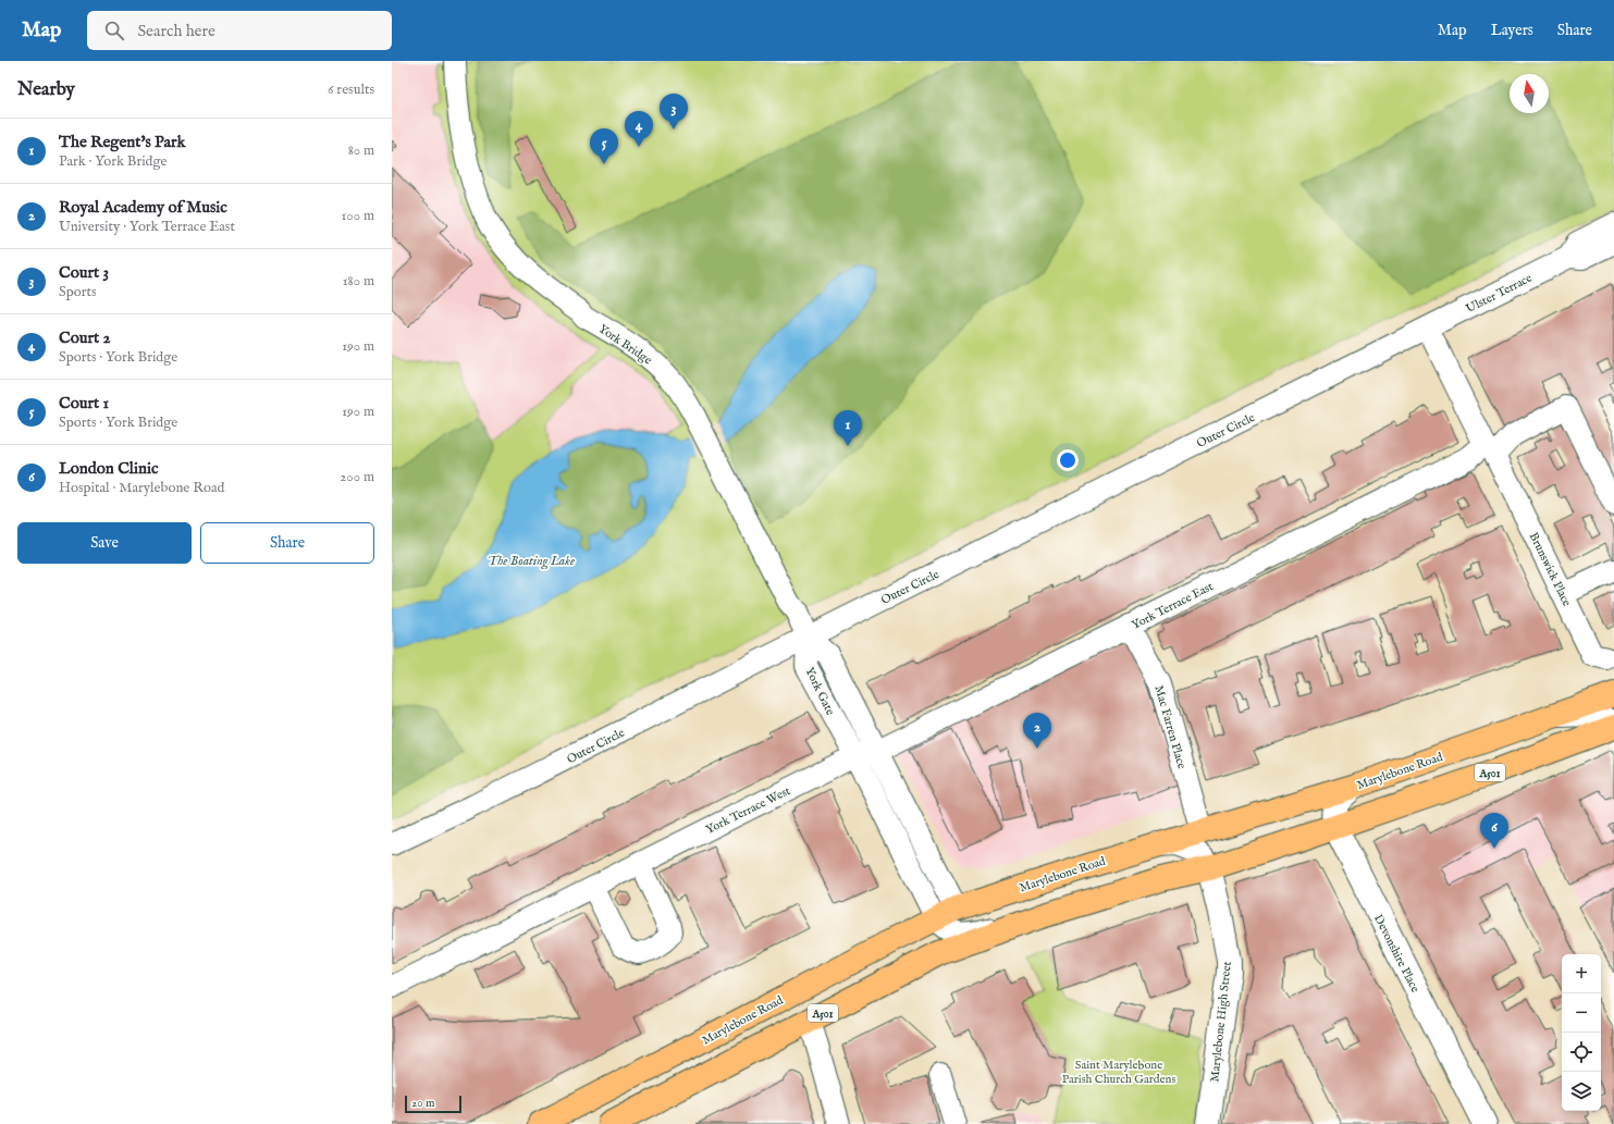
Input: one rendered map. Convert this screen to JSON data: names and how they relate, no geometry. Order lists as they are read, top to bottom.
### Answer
{
  "streets": {
    "highway": ["Marylebone Road", "A501"],
    "street": [
      "Ulster Terrace",
      "York Bridge",
      "Outer Circle",
      "Brunswick Place",
      "York Terrace East",
      "York Gate",
      "Mac Farren Place",
      "York Terrace West",
      "Devonshire Place",
      "Marylebone High Street"
    ]
  },
  "crossings": [
    ["Ulster Terrace", "Outer Circle"],
    ["Ulster Terrace", "Brunswick Place"],
    ["York Bridge", "Outer Circle"],
    ["York Bridge", "York Gate"],
    ["Outer Circle", "Brunswick Place"],
    ["Outer Circle", "York Gate"],
    ["Brunswick Place", "York Terrace East"],
    ["York Terrace East", "York Gate"],
    ["York Terrace East", "Mac Farren Place"],
    ["York Terrace East", "York Terrace West"],
    ["York Gate", "Marylebone Road"],
    ["York Gate", "A501"],
    ["York Gate", "York Terrace West"],
    ["Mac Farren Place", "Marylebone Road"],
    ["Marylebone Road", "Devonshire Place"],
    ["A501", "Devonshire Place"],
    ["A501", "Marylebone High Street"]
  ],
  "water": ["The Boating Lake"],
  "parks": ["Saint Marylebone Parish Church Gardens"],
  "scale_bar": "20 m",
  "north": "top",
  "page": {
    "header": "Map",
    "search": "Search here",
    "nav": ["Map", "Layers", "Share"],
    "heading": ["Nearby", "6 results"],
    "pins": [
      "3",
      "4",
      "5",
      "1",
      "2",
      "6"
    ],
    "list": [
      {
        "mark": "1",
        "name": "The Regent's Park",
        "note": "Park · York Bridge",
        "value": "80 m"
      },
      {
        "mark": "2",
        "name": "Royal Academy of Music",
        "note": "University · York Terrace East",
        "value": "100 m"
      },
      {
        "mark": "3",
        "name": "Court 3",
        "note": "Sports",
        "value": "180 m"
      },
      {
        "mark": "4",
        "name": "Court 2",
        "note": "Sports · York Bridge",
        "value": "190 m"
      },
      {
        "mark": "5",
        "name": "Court 1",
        "note": "Sports · York Bridge",
        "value": "190 m"
      },
      {
        "mark": "6",
        "name": "London Clinic",
        "note": "Hospital · Marylebone Road",
        "value": "200 m"
      }
    ],
    "buttons": ["Save", "Share"],
    "map_buttons": ["+", "−"],
    "scale": "20 m"
  }
}
